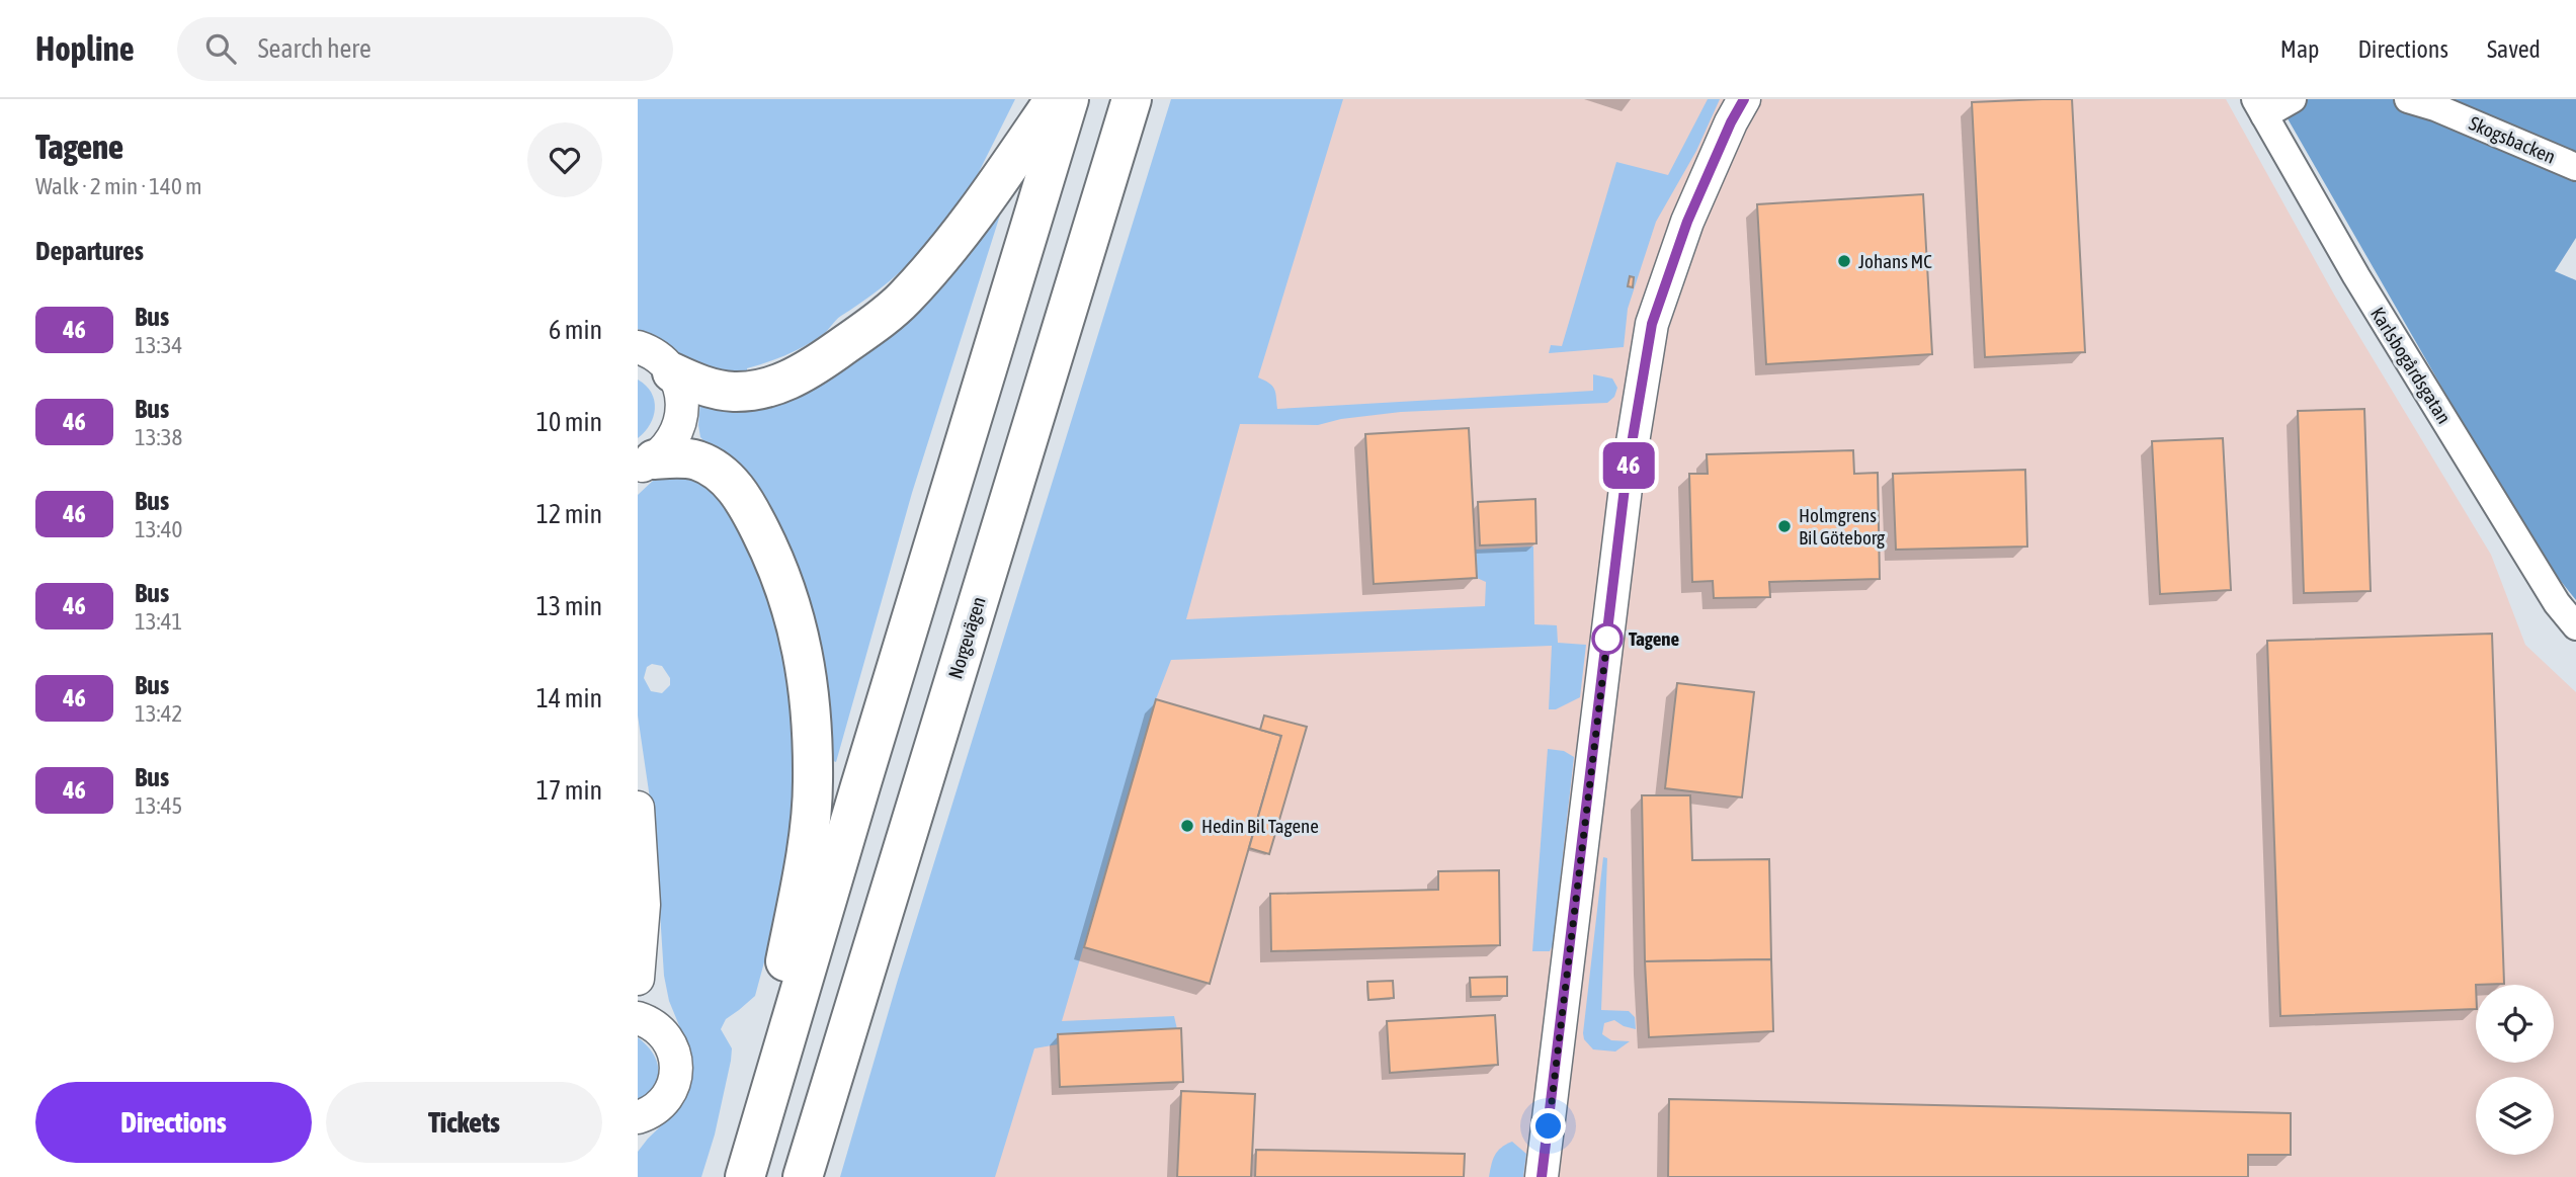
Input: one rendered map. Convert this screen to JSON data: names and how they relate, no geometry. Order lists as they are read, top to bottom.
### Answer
{
  "streets": {
    "highway": ["Norgevägen"],
    "street": ["Skogsbacken", "Karlsbogårdsgatan"]
  },
  "places": [
    "Johans MC",
    "Holmgrens Bil Göteborg",
    "Tagene",
    "Hedin Bil Tagene"
  ],
  "lines": ["bus line 46"],
  "page": {
    "header": "Hopline",
    "search": "Search here",
    "nav": ["Map", "Directions", "Saved"],
    "heading": [
      ["Tagene", "Walk · 2 min · 140 m"],
      "Departures"
    ],
    "on_map": "46",
    "list": [
      {
        "mark": "46",
        "name": "Bus",
        "note": "13:34",
        "value": "6 min"
      },
      {
        "mark": "46",
        "name": "Bus",
        "note": "13:38",
        "value": "10 min"
      },
      {
        "mark": "46",
        "name": "Bus",
        "note": "13:40",
        "value": "12 min"
      },
      {
        "mark": "46",
        "name": "Bus",
        "note": "13:41",
        "value": "13 min"
      },
      {
        "mark": "46",
        "name": "Bus",
        "note": "13:42",
        "value": "14 min"
      },
      {
        "mark": "46",
        "name": "Bus",
        "note": "13:45",
        "value": "17 min"
      }
    ],
    "buttons": ["Directions", "Tickets"]
  }
}
